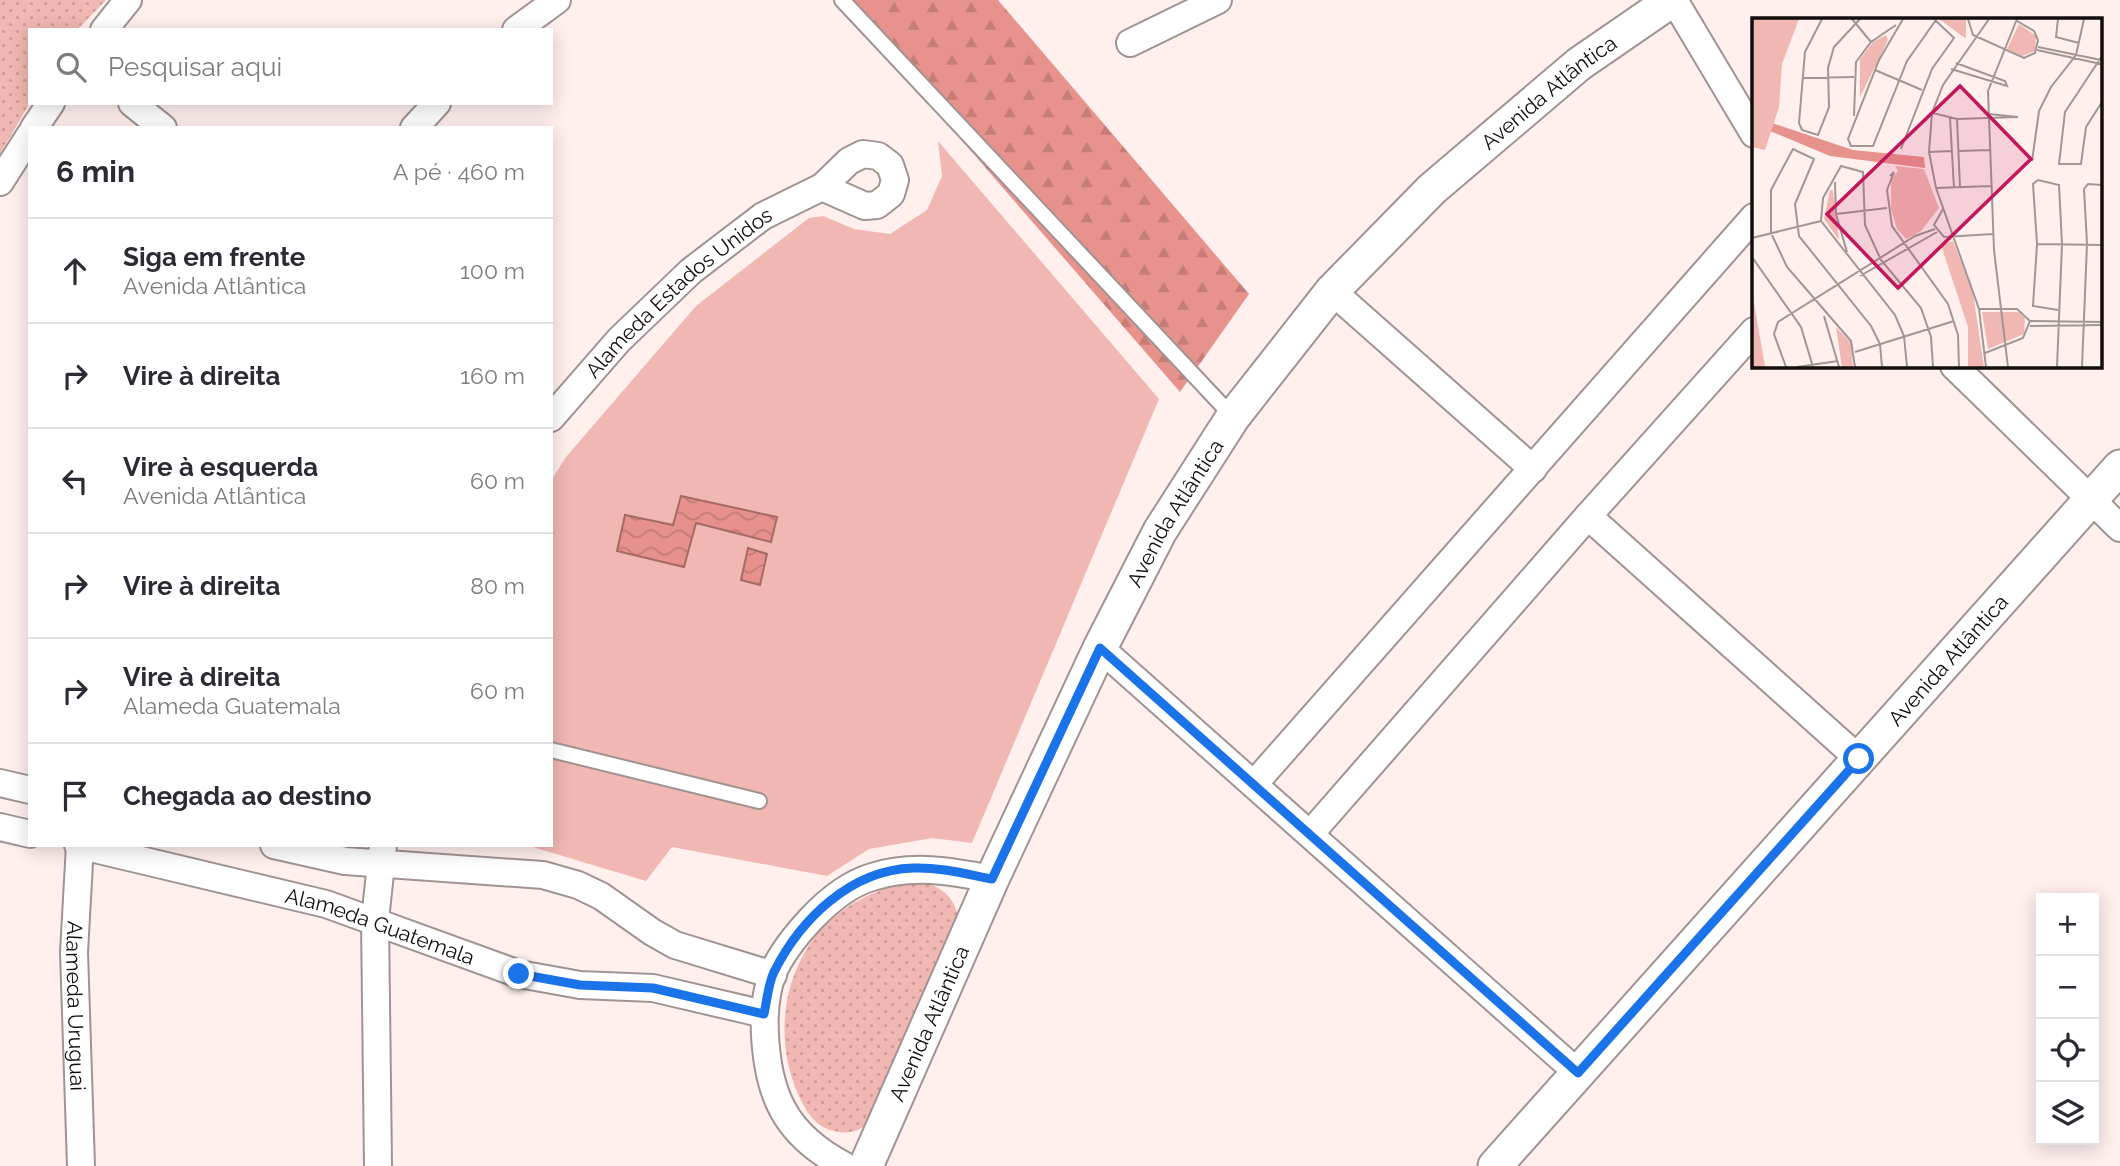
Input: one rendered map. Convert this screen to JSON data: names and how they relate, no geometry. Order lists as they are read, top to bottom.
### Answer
{
  "streets": {
    "street": [
      "Avenida Atlântica",
      "Alameda Estados Unidos",
      "Alameda Guatemala",
      "Alameda Uruguai"
    ]
  },
  "page": {
    "search": "Pesquisar aqui",
    "heading": ["6 min", "A pé · 460 m"],
    "list": [
      ["Siga em frente", "Avenida Atlântica", "100 m"],
      ["Vire à direita", "160 m"],
      ["Vire à esquerda", "Avenida Atlântica", "60 m"],
      ["Vire à direita", "80 m"],
      ["Vire à direita", "Alameda Guatemala", "60 m"],
      "Chegada ao destino"
    ],
    "map_buttons": ["+", "−"]
  }
}
